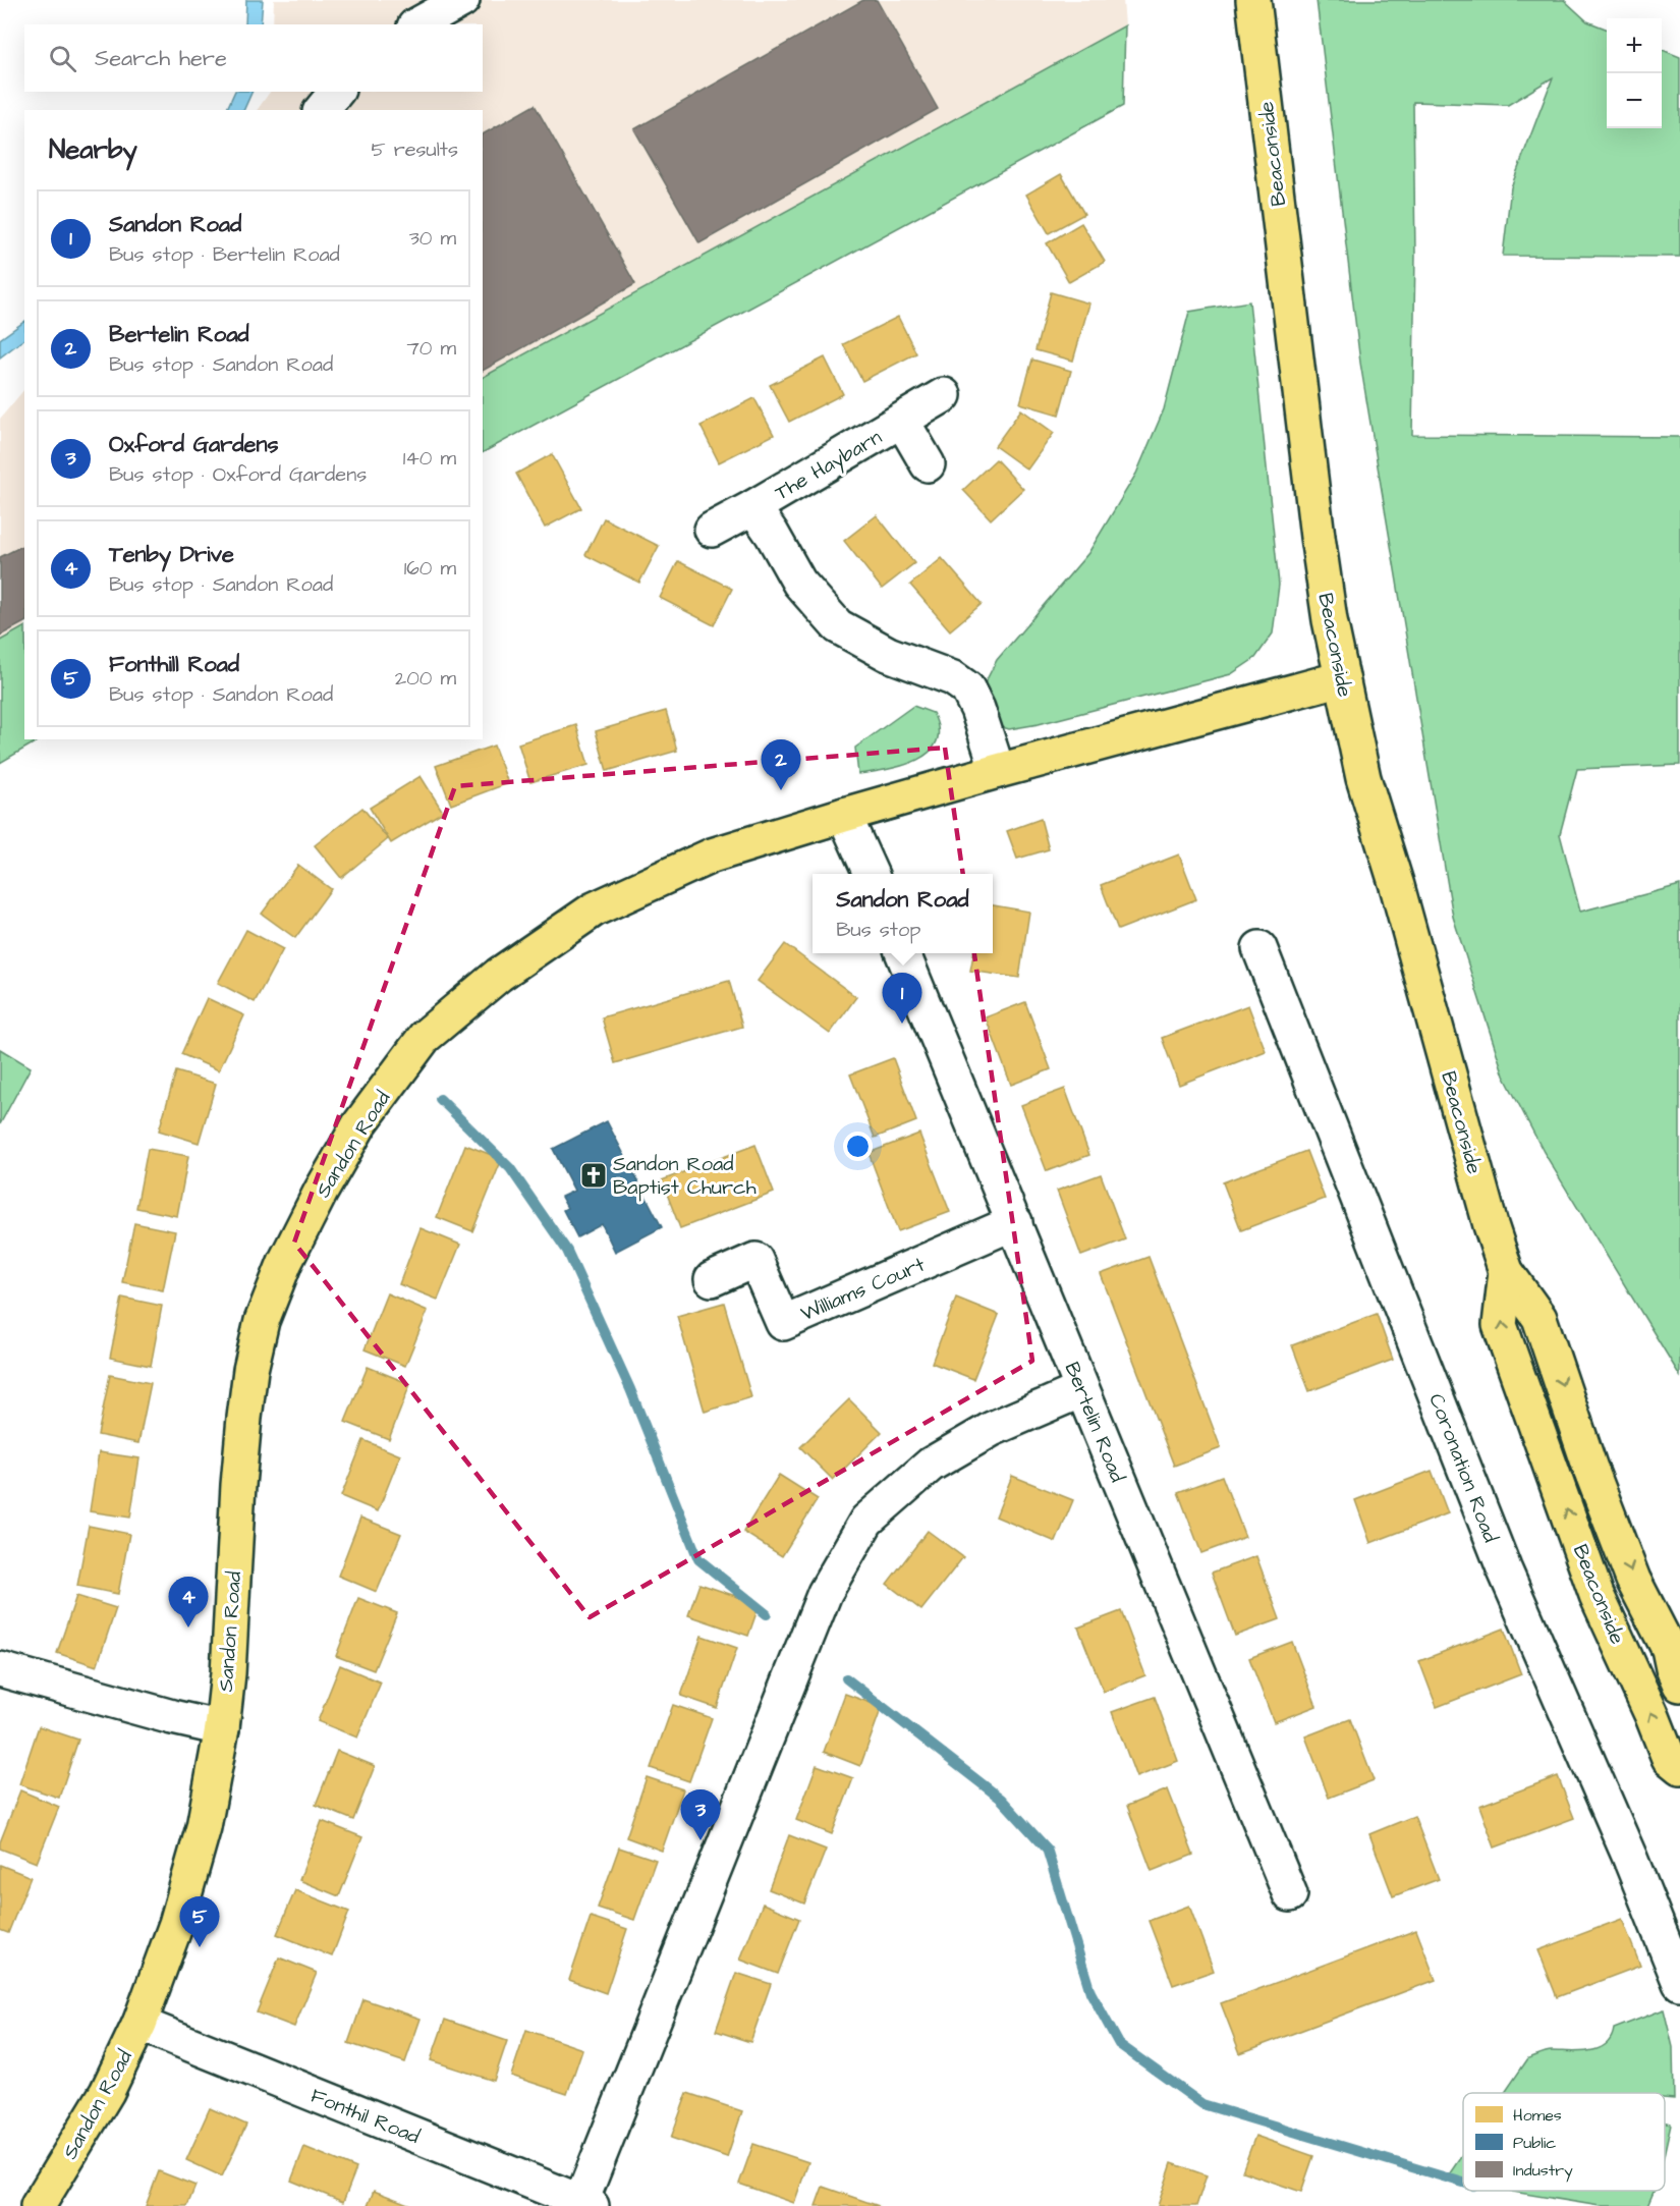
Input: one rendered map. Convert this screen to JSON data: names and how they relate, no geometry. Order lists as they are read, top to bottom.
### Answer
{
  "streets": {
    "main road": ["Beaconside", "Sandon Road"],
    "street": [
      "The Haybarn",
      "Williams Court",
      "Bertelin Road",
      "Coronation Road",
      "Fonthil Road"
    ]
  },
  "crossings": [
    ["Beaconside", "Sandon Road"],
    ["The Haybarn", "Sandon Road"],
    ["Sandon Road", "Fonthil Road"],
    ["Williams Court", "Bertelin Road"]
  ],
  "places": {
    "church": ["Sandon Road Baptist Church"]
  },
  "legend": ["Homes", "Public", "Industry"],
  "page": {
    "map_buttons": ["+", "−"],
    "search": "Search here",
    "heading": ["Nearby", "5 results"],
    "list": [
      {
        "mark": "1",
        "name": "Sandon Road",
        "note": "Bus stop · Bertelin Road",
        "value": "30 m"
      },
      {
        "mark": "2",
        "name": "Bertelin Road",
        "note": "Bus stop · Sandon Road",
        "value": "70 m"
      },
      {
        "mark": "3",
        "name": "Oxford Gardens",
        "note": "Bus stop · Oxford Gardens",
        "value": "140 m"
      },
      {
        "mark": "4",
        "name": "Tenby Drive",
        "note": "Bus stop · Sandon Road",
        "value": "160 m"
      },
      {
        "mark": "5",
        "name": "Fonthill Road",
        "note": "Bus stop · Sandon Road",
        "value": "200 m"
      }
    ],
    "pins": [
      "2",
      "1",
      "4",
      "3",
      "5"
    ],
    "popup": ["Sandon Road", "Bus stop"]
  }
}
